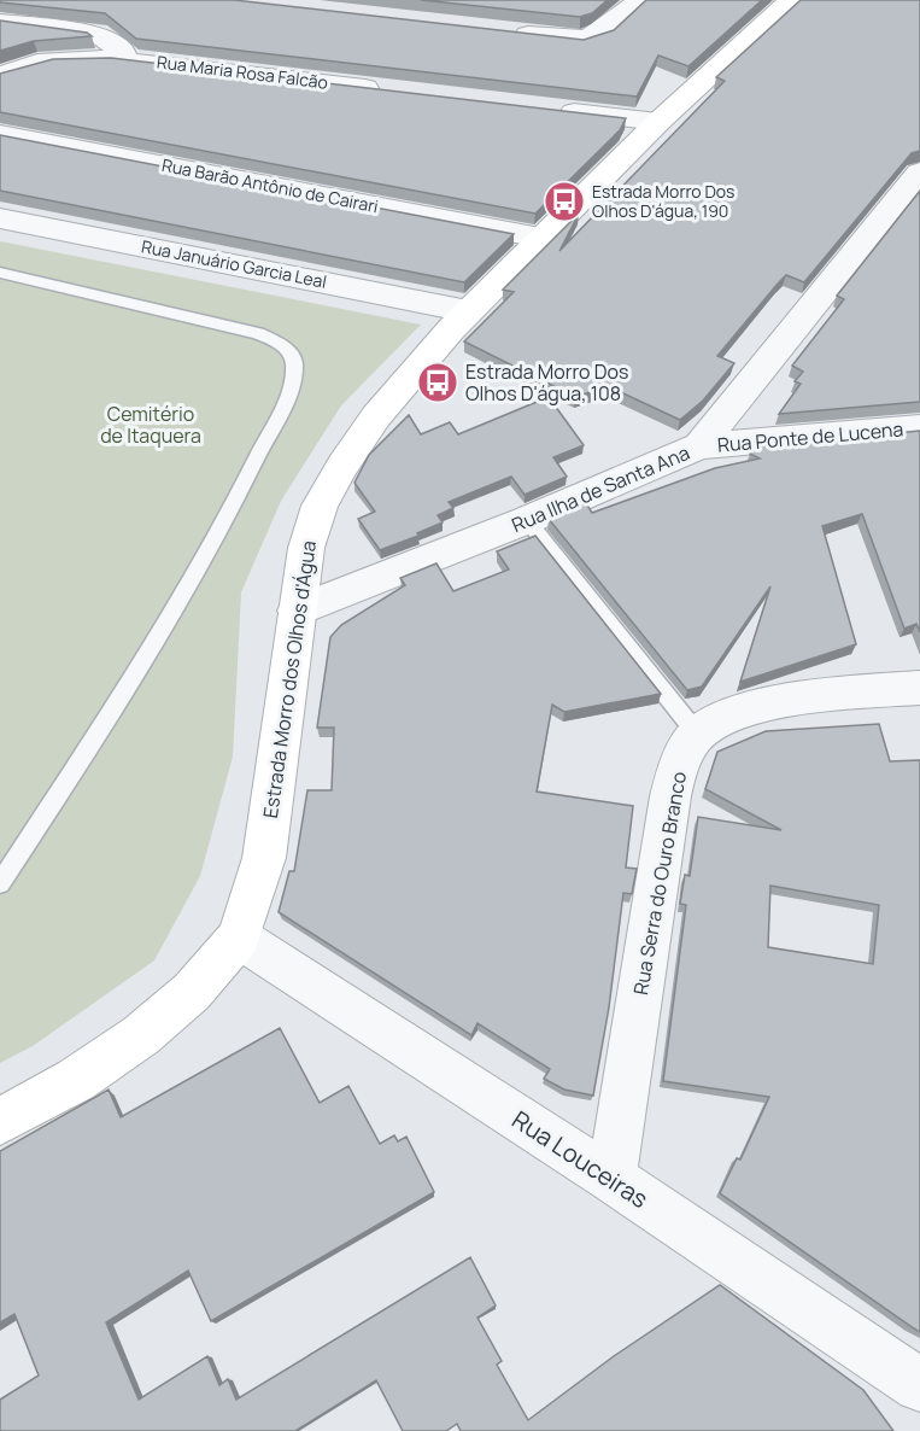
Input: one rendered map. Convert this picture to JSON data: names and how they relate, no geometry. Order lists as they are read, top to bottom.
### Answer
{
  "streets": {
    "main road": ["Estrada Morro dos Olhos d'Água"],
    "street": [
      "Rua Maria Rosa Falcão",
      "Rua Barão Antônio de Cairari",
      "Rua Januário Garcia Leal",
      "Rua Ponte de Lucena",
      "Rua Ilha de Santa Ana",
      "Rua Serra do Ouro Branco",
      "Rua Louceiras"
    ]
  },
  "crossings": [
    ["Rua Barão Antônio de Cairari", "Estrada Morro dos Olhos d'Água"],
    ["Rua Januário Garcia Leal", "Estrada Morro dos Olhos d'Água"],
    ["Rua Ponte de Lucena", "Rua Ilha de Santa Ana"],
    ["Rua Ilha de Santa Ana", "Estrada Morro dos Olhos d'Água"],
    ["Estrada Morro dos Olhos d'Água", "Rua Louceiras"],
    ["Rua Serra do Ouro Branco", "Rua Louceiras"]
  ],
  "parks": ["Cemitério de Itaquera"],
  "places": {
    "bus stop": ["Estrada Morro Dos Olhos D'água, 190", "Estrada Morro Dos Olhos D'água, 108"]
  }
}
